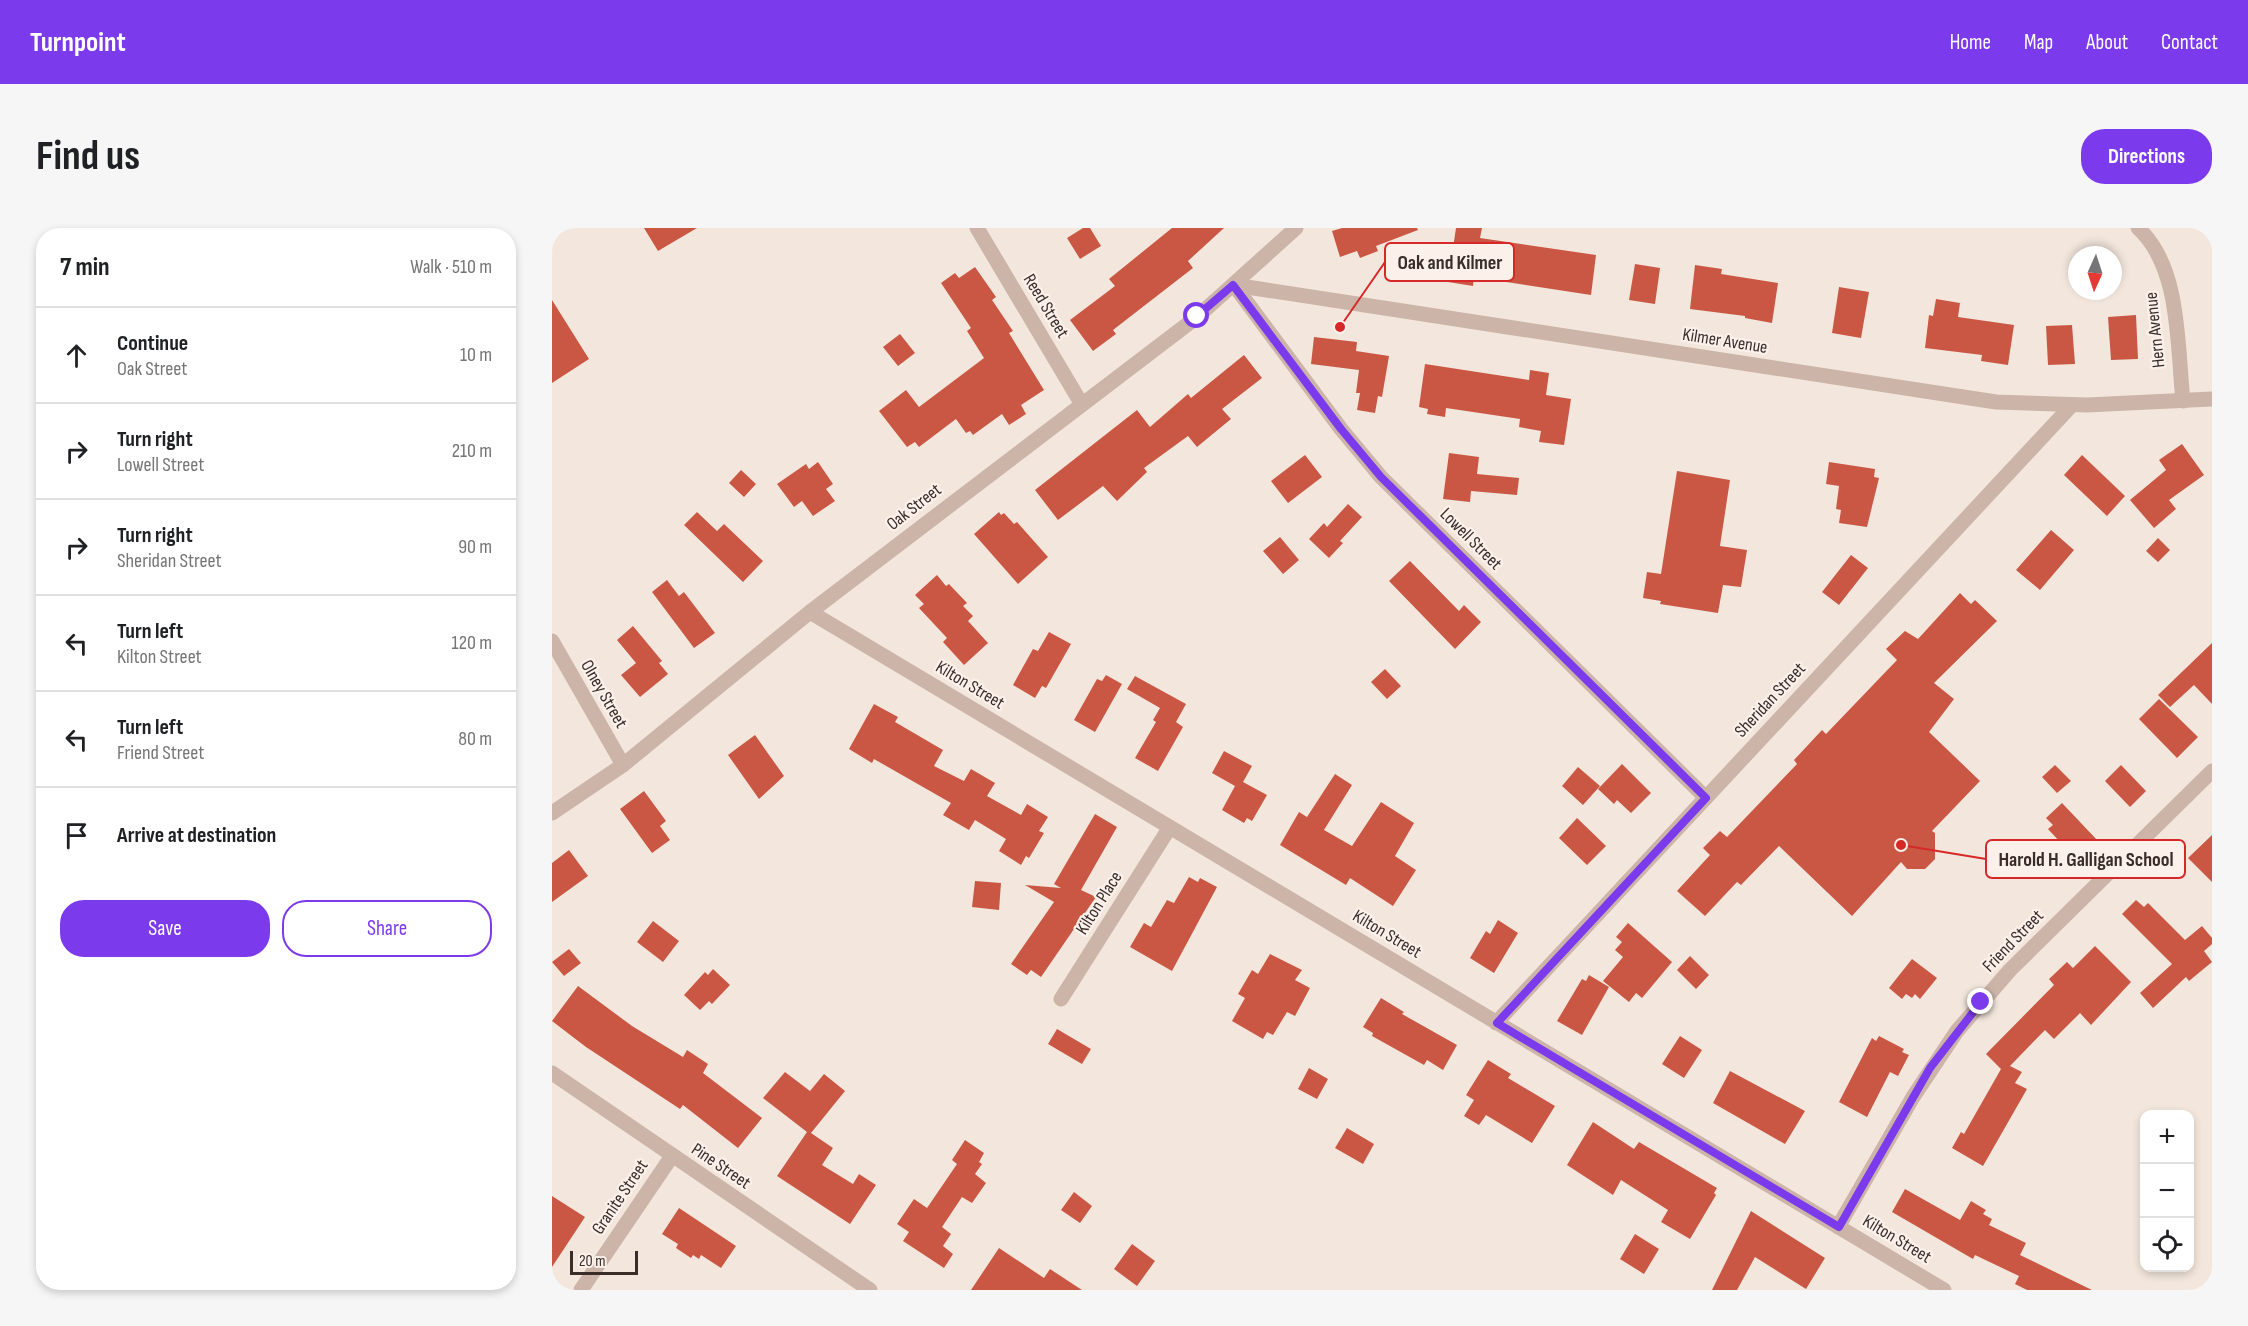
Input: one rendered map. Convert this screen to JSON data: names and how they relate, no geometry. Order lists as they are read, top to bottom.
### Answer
{
  "streets": {
    "street": [
      "Reed Street",
      "Hern Avenue",
      "Kilmer Avenue",
      "Oak Street",
      "Lowell Street",
      "Kilton Street",
      "Olney Street",
      "Sheridan Street",
      "Kilton Place",
      "Friend Street",
      "Pine Street",
      "Granite Street"
    ]
  },
  "crossings": [
    ["Reed Street", "Oak Street"],
    ["Hern Avenue", "Kilmer Avenue"],
    ["Kilmer Avenue", "Oak Street"],
    ["Kilmer Avenue", "Lowell Street"],
    ["Kilmer Avenue", "Sheridan Street"],
    ["Oak Street", "Lowell Street"],
    ["Oak Street", "Kilton Street"],
    ["Oak Street", "Olney Street"],
    ["Lowell Street", "Sheridan Street"],
    ["Kilton Street", "Sheridan Street"],
    ["Kilton Street", "Kilton Place"],
    ["Kilton Street", "Friend Street"],
    ["Pine Street", "Granite Street"]
  ],
  "places": ["Oak and Kilmer", "Harold H. Galligan School"],
  "scale_bar": "20 m",
  "north": "bottom",
  "page": {
    "header": "Turnpoint",
    "nav": [
      "Home",
      "Map",
      "About",
      "Contact"
    ],
    "buttons": [
      "Directions",
      ["Save", "Share"]
    ],
    "title": "Find us",
    "heading": ["7 min", "Walk · 510 m"],
    "list": [
      ["Continue", "Oak Street", "10 m"],
      ["Turn right", "Lowell Street", "210 m"],
      ["Turn right", "Sheridan Street", "90 m"],
      ["Turn left", "Kilton Street", "120 m"],
      ["Turn left", "Friend Street", "80 m"],
      "Arrive at destination"
    ],
    "map_buttons": ["+", "−"],
    "scale": "20 m"
  }
}
